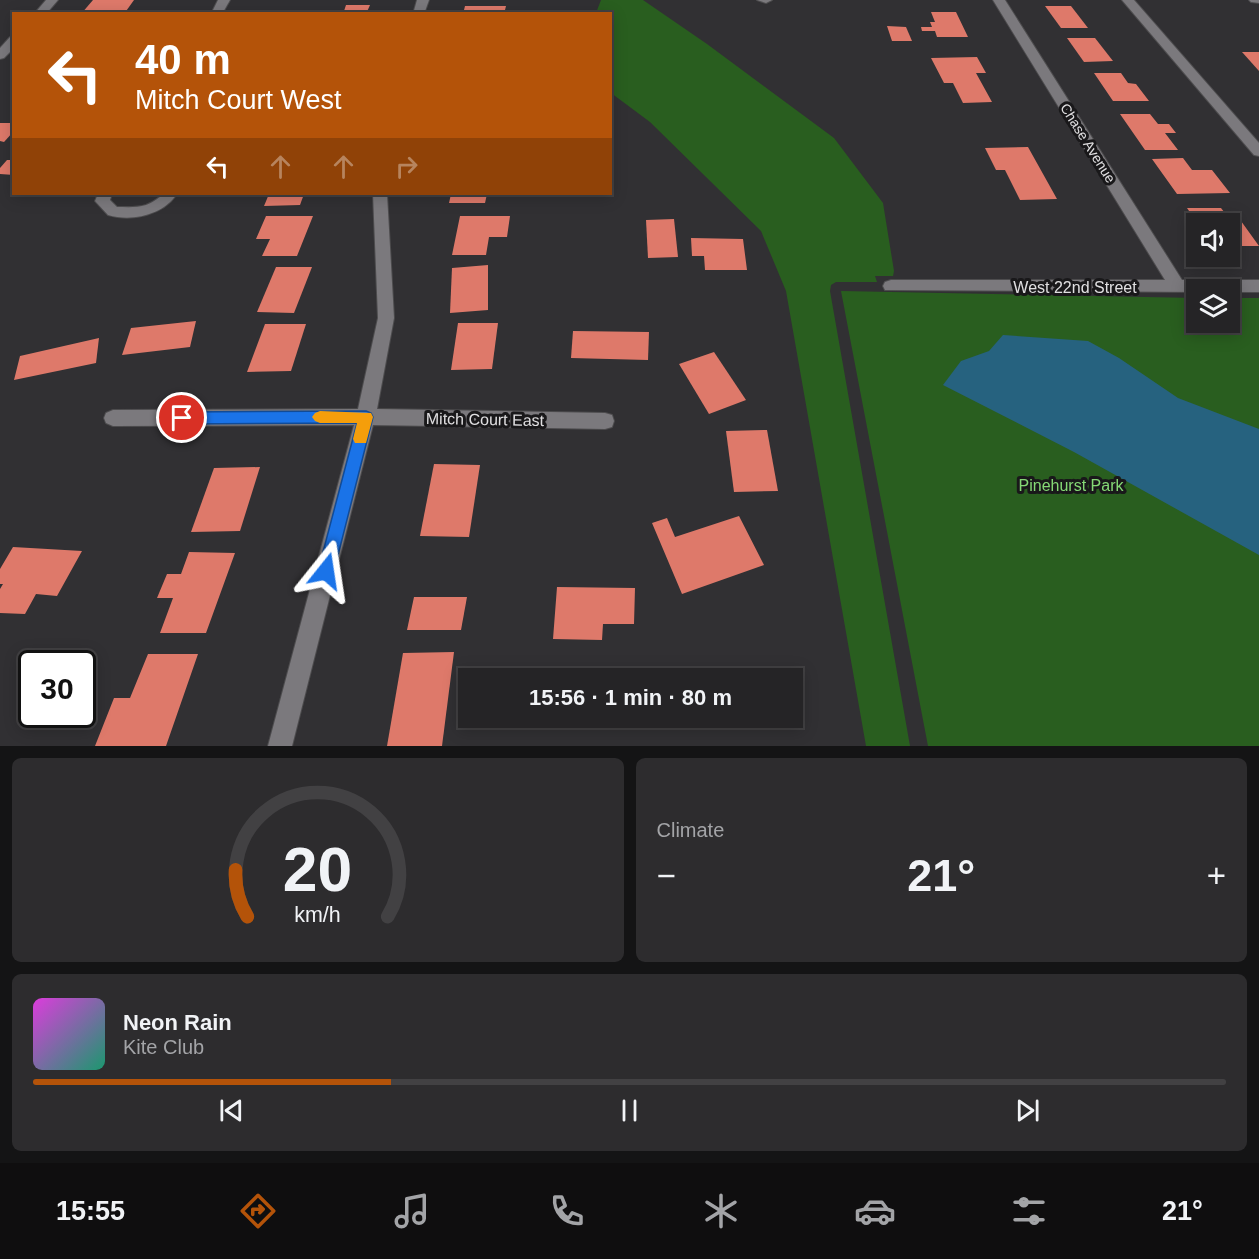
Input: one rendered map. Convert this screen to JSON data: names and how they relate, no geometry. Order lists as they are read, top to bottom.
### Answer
{
  "streets": {
    "street": ["Chase Avenue", "West 22nd Street", "Mitch Court East"]
  },
  "crossings": [
    ["Chase Avenue", "West 22nd Street"]
  ],
  "parks": ["Pinehurst Park"],
  "page": {
    "turn": ["40 m", "Mitch Court West"],
    "limit": "30",
    "trip": "15:56 · 1 min · 80 m",
    "tile": "Climate",
    "heat": ["−", "21°", "+"],
    "song": ["Neon Rain", "Kite Club"],
    "tabs": ["15:55", "21°"],
    "gauge": ["20", "km/h"]
  }
}
